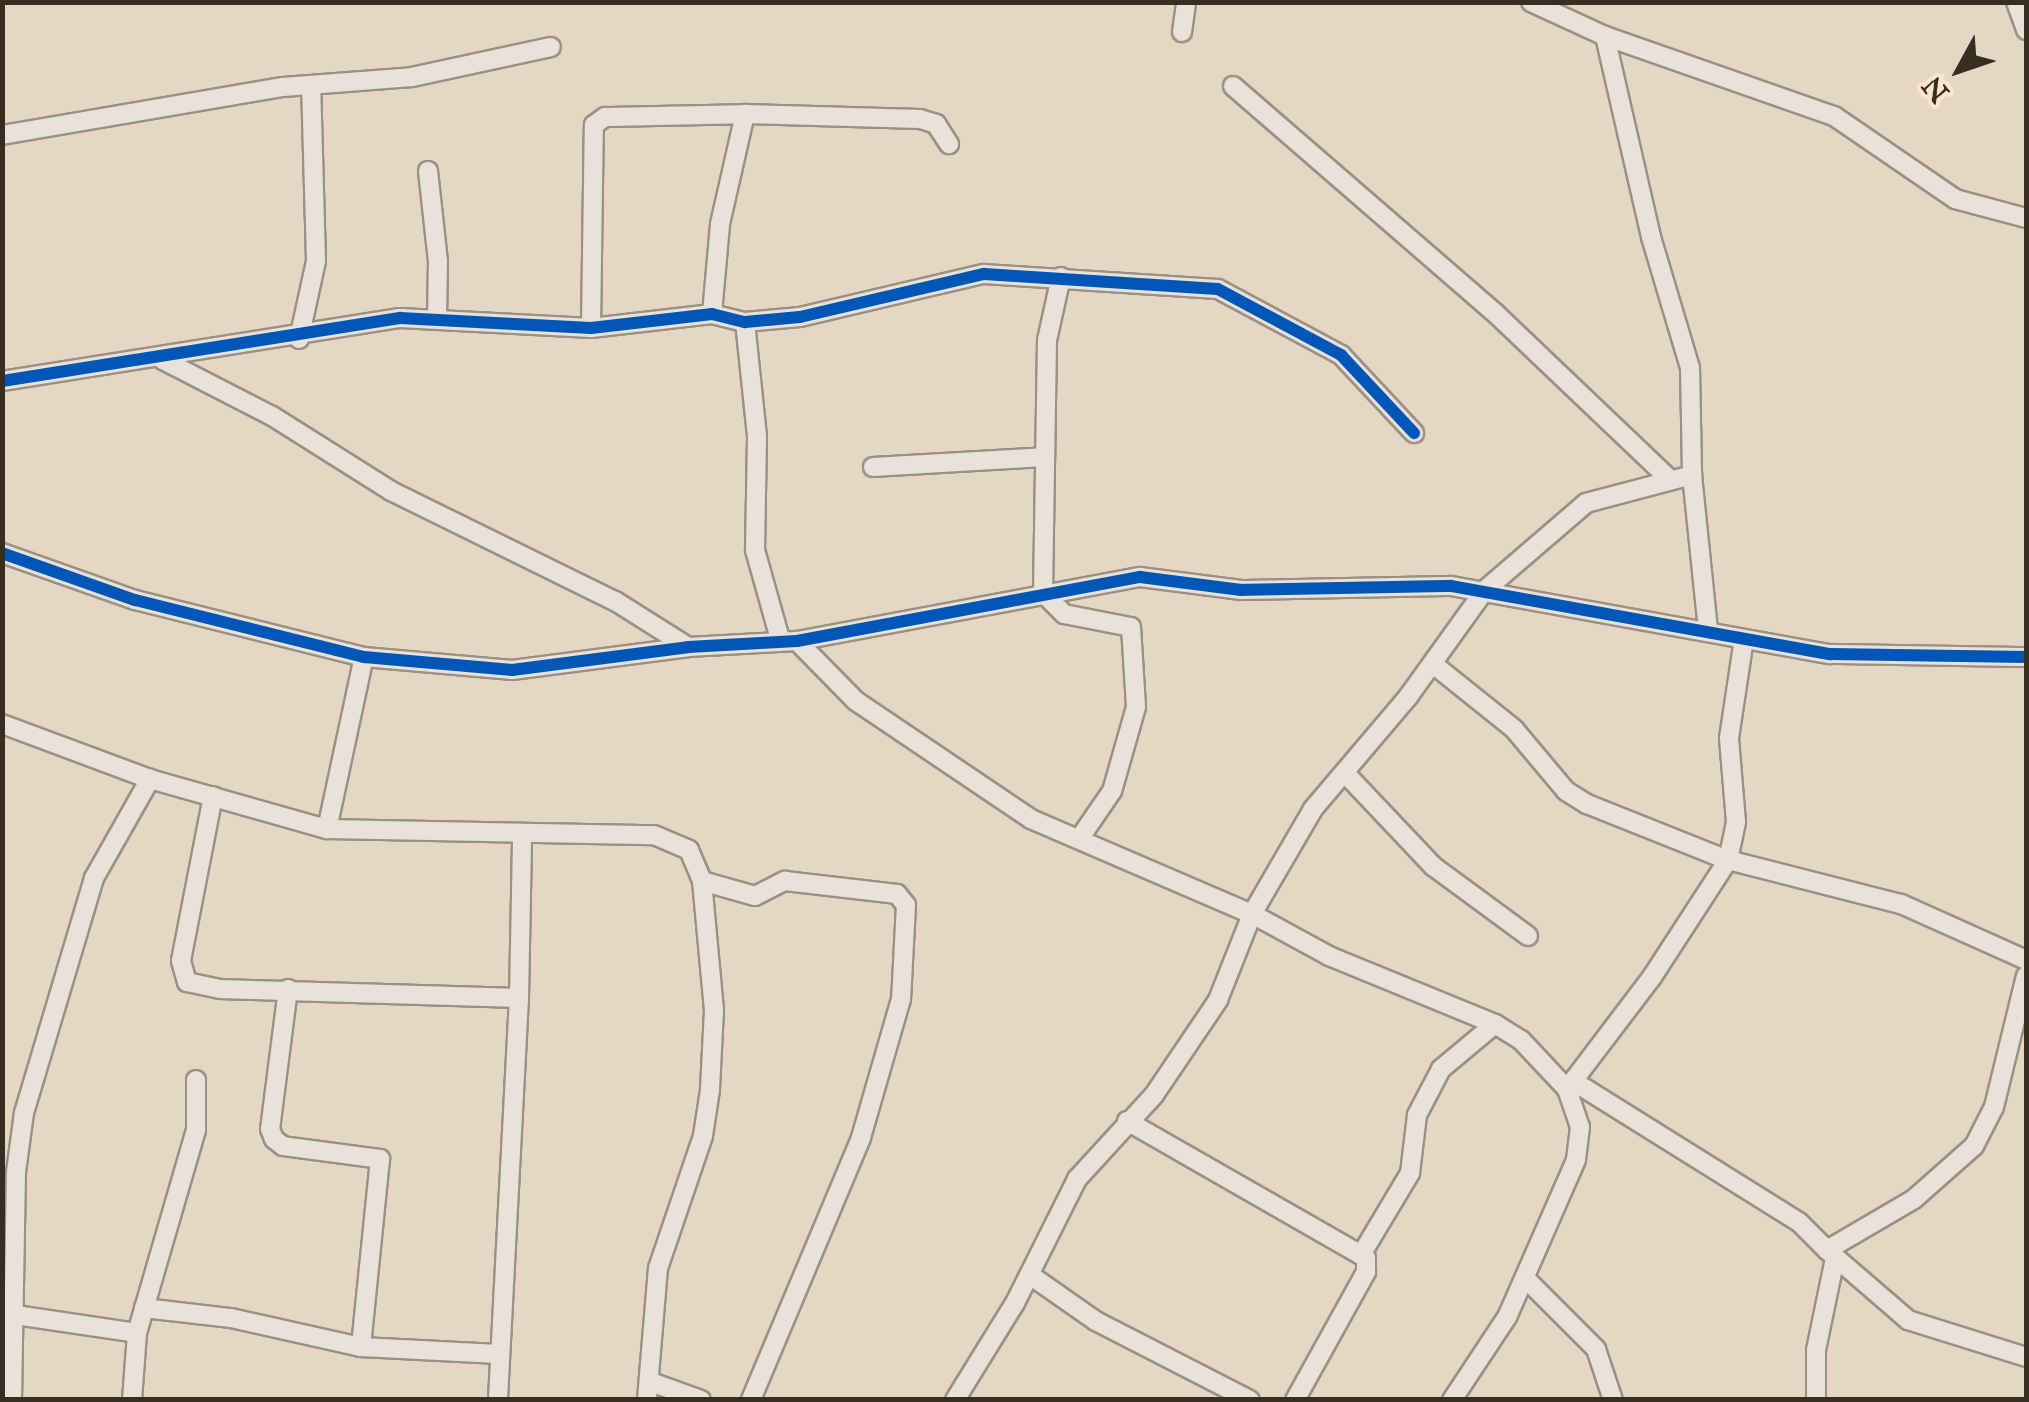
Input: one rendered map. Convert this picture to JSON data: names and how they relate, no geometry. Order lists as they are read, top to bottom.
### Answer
{
  "north": "bottom left"
}
